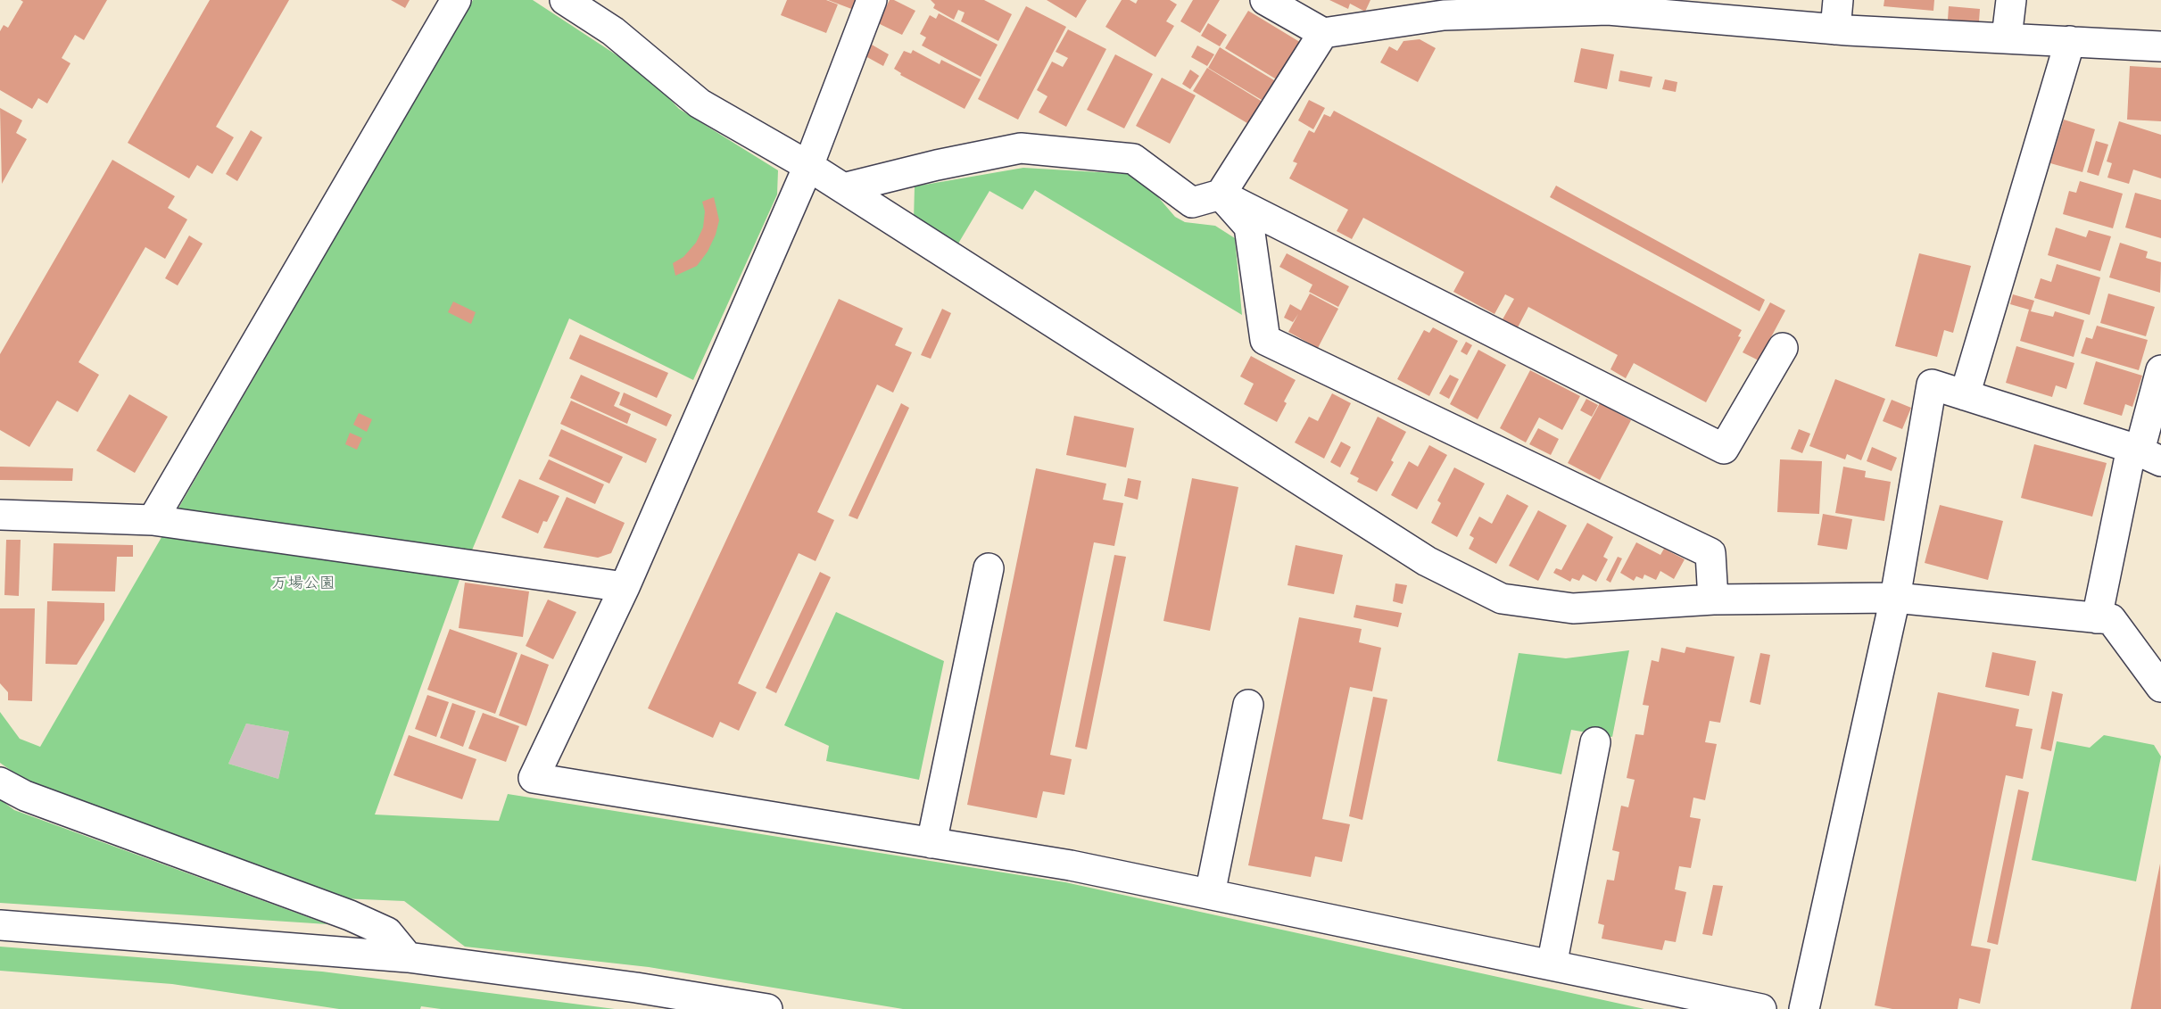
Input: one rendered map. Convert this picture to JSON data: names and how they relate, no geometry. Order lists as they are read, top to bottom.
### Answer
{
  "parks": ["万場公園"]
}
